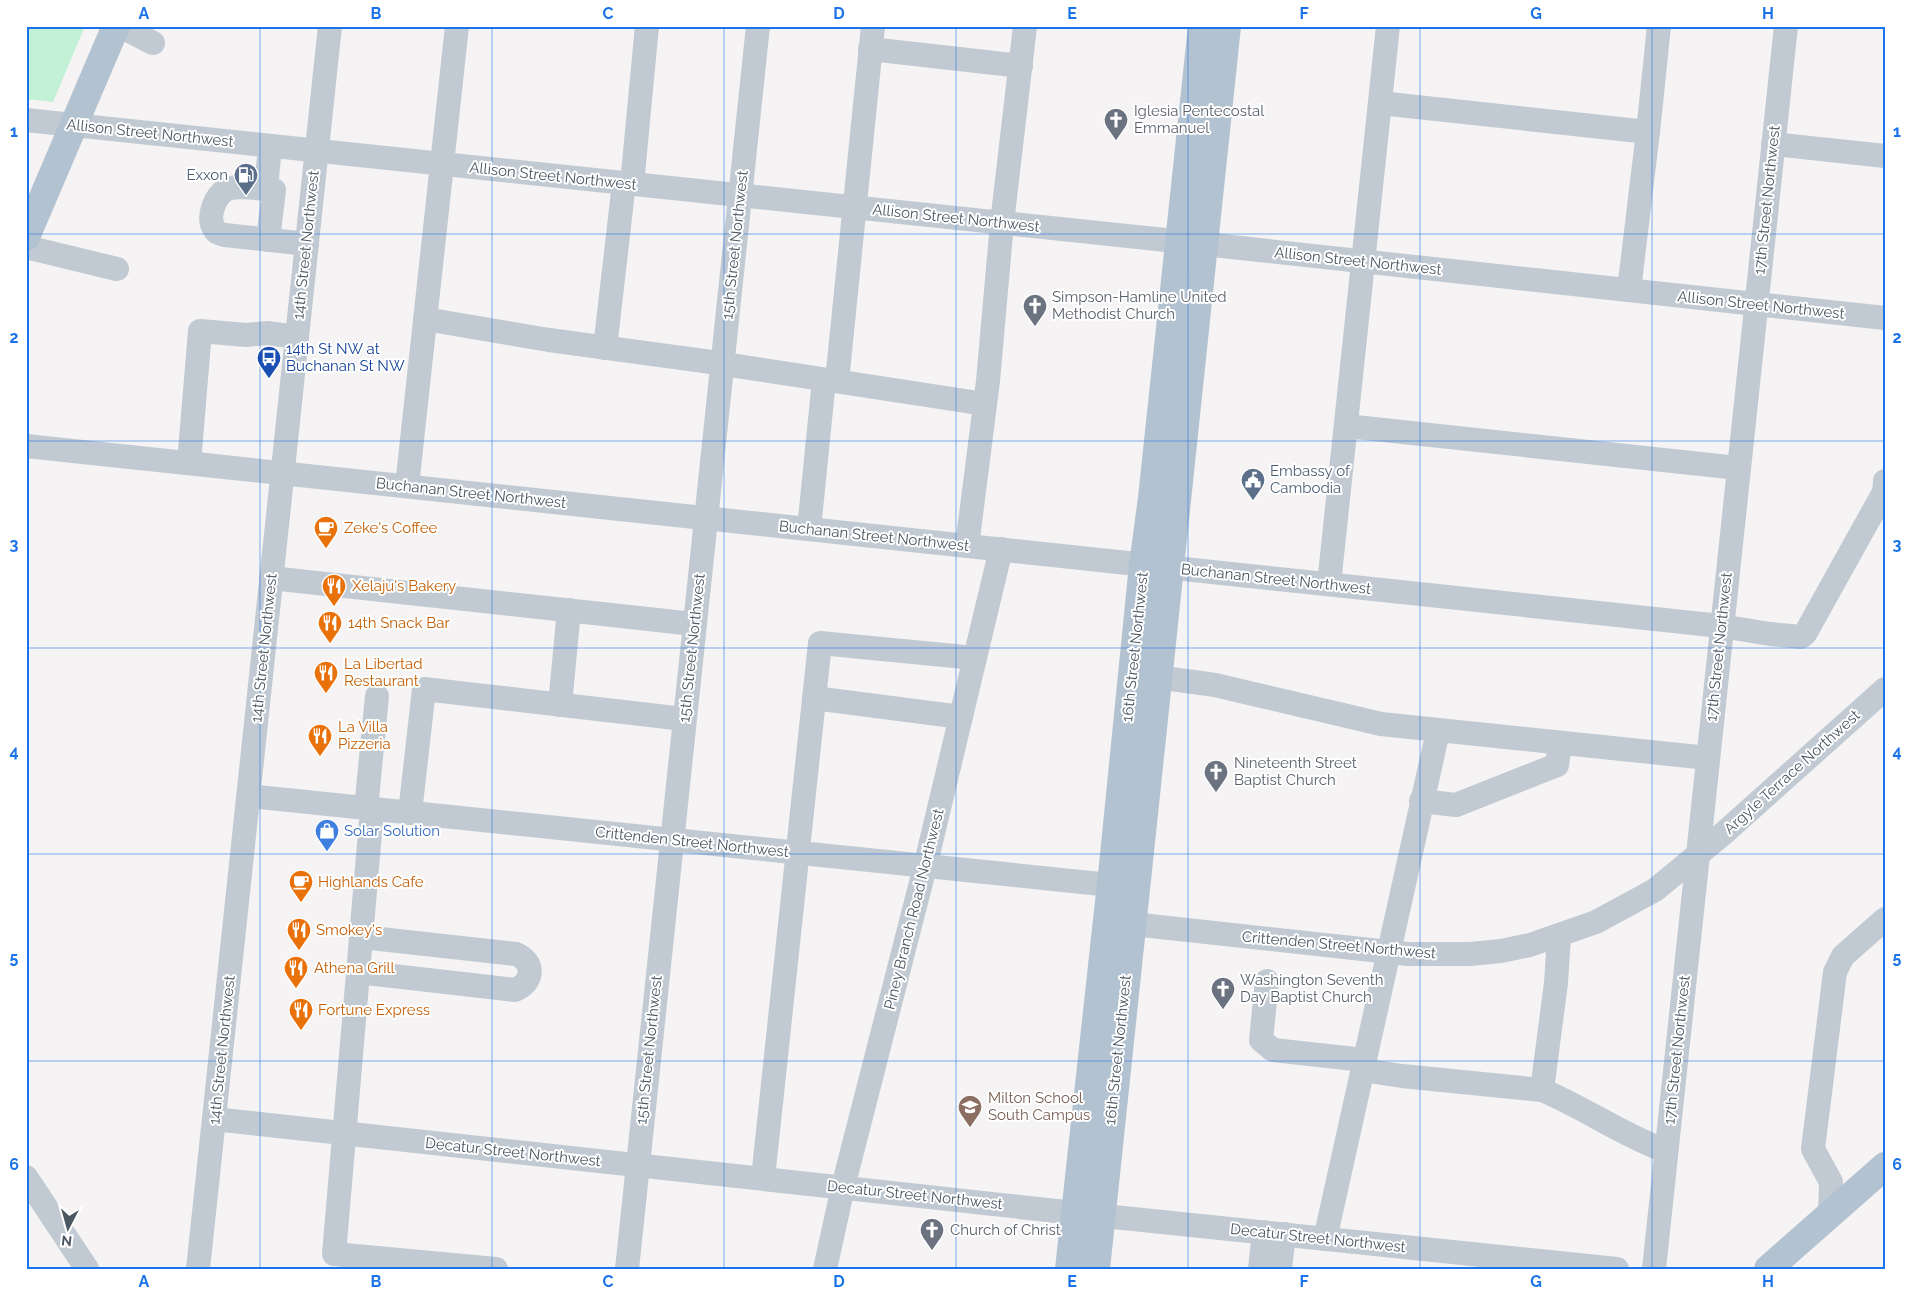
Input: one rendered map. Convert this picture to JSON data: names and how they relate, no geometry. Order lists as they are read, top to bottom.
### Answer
{
  "streets": {
    "main road": ["16th Street Northwest"],
    "street": [
      "Allison Street Northwest",
      "17th Street Northwest",
      "14th Street Northwest",
      "15th Street Northwest",
      "Buchanan Street Northwest",
      "Argyle Terrace Northwest",
      "Crittenden Street Northwest",
      "Piney Branch Road Northwest",
      "Decatur Street Northwest"
    ]
  },
  "crossings": [
    ["Allison Street Northwest", "17th Street Northwest"],
    ["Allison Street Northwest", "14th Street Northwest"],
    ["Allison Street Northwest", "15th Street Northwest"],
    ["Allison Street Northwest", "16th Street Northwest"],
    ["17th Street Northwest", "Buchanan Street Northwest"],
    ["17th Street Northwest", "Argyle Terrace Northwest"],
    ["17th Street Northwest", "Crittenden Street Northwest"],
    ["14th Street Northwest", "Buchanan Street Northwest"],
    ["14th Street Northwest", "Crittenden Street Northwest"],
    ["14th Street Northwest", "Decatur Street Northwest"],
    ["15th Street Northwest", "Buchanan Street Northwest"],
    ["15th Street Northwest", "Crittenden Street Northwest"],
    ["15th Street Northwest", "Decatur Street Northwest"],
    ["Buchanan Street Northwest", "16th Street Northwest"],
    ["Buchanan Street Northwest", "Piney Branch Road Northwest"],
    ["16th Street Northwest", "Crittenden Street Northwest"],
    ["16th Street Northwest", "Decatur Street Northwest"],
    ["Argyle Terrace Northwest", "Crittenden Street Northwest"],
    ["Crittenden Street Northwest", "Piney Branch Road Northwest"],
    ["Piney Branch Road Northwest", "Decatur Street Northwest"]
  ],
  "places": {
    "church": [
      "Iglesia Pentecostal Emmanuel",
      "Simpson-Hamline United Methodist Church",
      "Nineteenth Street Baptist Church",
      "Washington Seventh Day Baptist Church",
      "Church of Christ"
    ],
    "fuel station": ["Exxon"],
    "bus stop": ["14th St NW at Buchanan St NW"],
    "public building": ["Embassy of Cambodia"],
    "cafe": ["Zeke's Coffee", "Highlands Cafe"],
    "restaurant": [
      "Xelaju's Bakery",
      "14th Snack Bar",
      "La Libertad Restaurant",
      "La Villa Pizzeria",
      "Smokey's",
      "Athena Grill",
      "Fortune Express"
    ],
    "shop": ["Solar Solution"],
    "school or university": ["Milton School South Campus"]
  },
  "north": "bottom",
  "grid": {
    "columns": [
      "A",
      "B",
      "C",
      "D",
      "E",
      "F",
      "G",
      "H"
    ],
    "rows": [
      "1",
      "2",
      "3",
      "4",
      "5",
      "6"
    ]
  }
}
